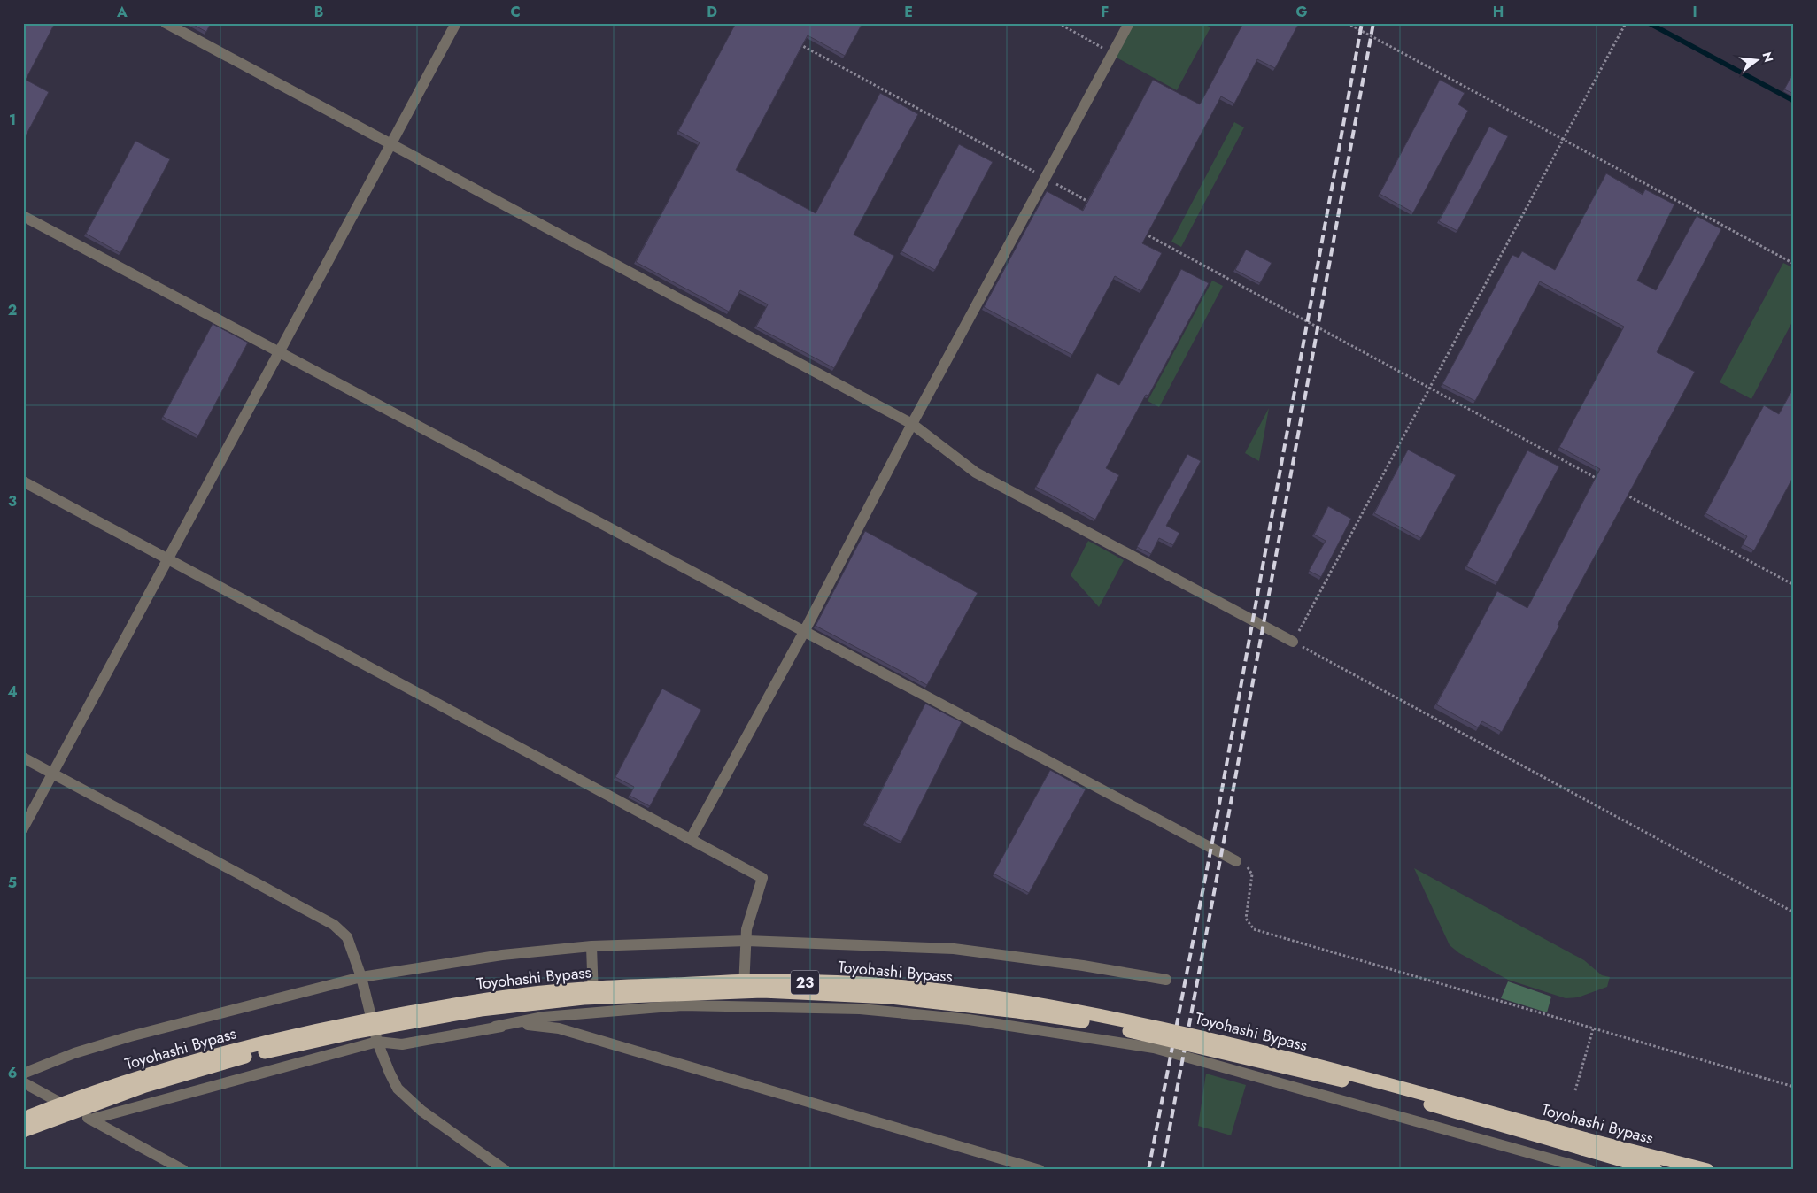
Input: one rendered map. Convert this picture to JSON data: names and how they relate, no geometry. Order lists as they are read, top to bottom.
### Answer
{
  "streets": {
    "highway": ["Toyohashi Bypass", "23"]
  },
  "north": "right",
  "grid": {
    "columns": [
      "A",
      "B",
      "C",
      "D",
      "E",
      "F",
      "G",
      "H",
      "I"
    ],
    "rows": [
      "1",
      "2",
      "3",
      "4",
      "5",
      "6"
    ]
  }
}
